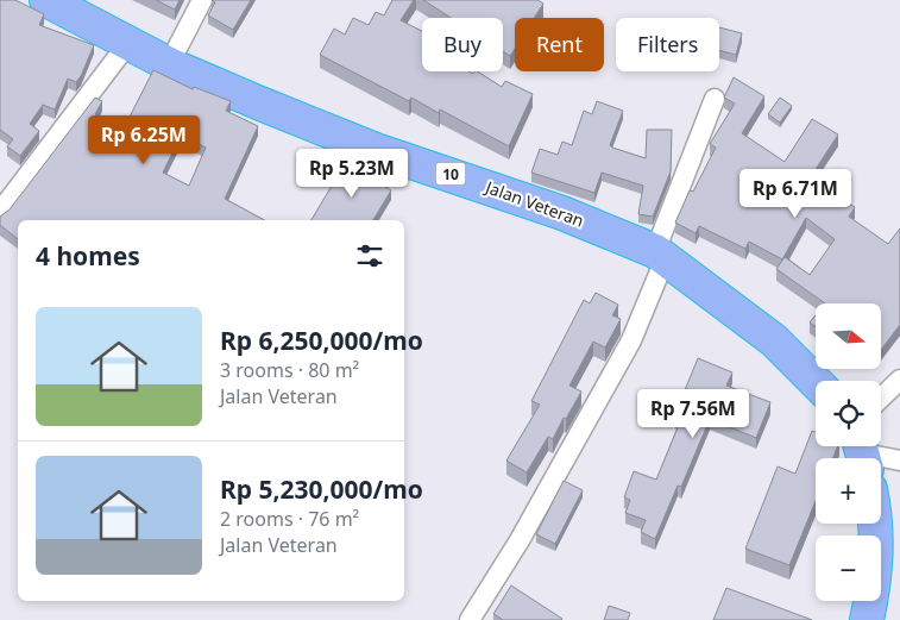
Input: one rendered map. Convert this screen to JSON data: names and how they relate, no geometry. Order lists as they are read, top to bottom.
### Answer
{
  "streets": {
    "highway": ["10", "Jalan Veteran"]
  },
  "north": "right",
  "page": {
    "chip": ["Buy", "Rent", "Filters"],
    "price": [
      "Rp 6.25M",
      "Rp 5.23M",
      "Rp 6.71M",
      "Rp 7.56M"
    ],
    "heading": "4 homes",
    "list": [
      {
        "name": "Rp 6,250,000/mo",
        "note": "3 rooms · 80 m² · Jalan Veteran"
      },
      {
        "name": "Rp 5,230,000/mo",
        "note": "2 rooms · 76 m² · Jalan Veteran"
      }
    ],
    "map_buttons": ["+", "−"]
  }
}
